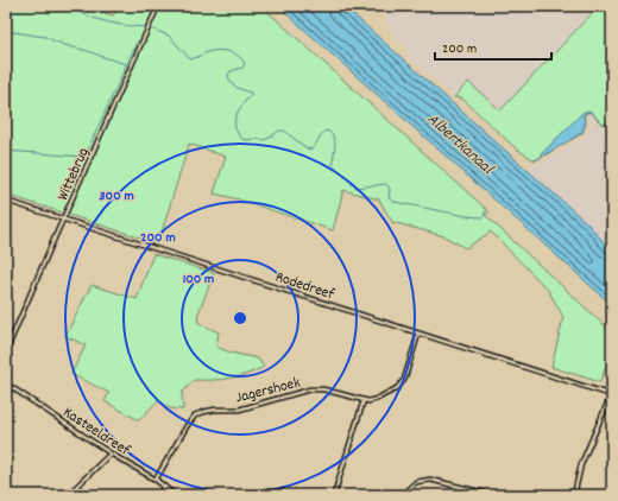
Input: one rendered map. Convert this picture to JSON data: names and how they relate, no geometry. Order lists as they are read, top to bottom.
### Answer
{
  "streets": {
    "street": [
      "Wittebrug",
      "Rodedreef",
      "Jagershoek",
      "Kasteeldreef"
    ]
  },
  "crossings": [
    ["Wittebrug", "Rodedreef"],
    ["Rodedreef", "Jagershoek"],
    ["Jagershoek", "Kasteeldreef"]
  ],
  "water": ["Albertkanaal"],
  "scale_bar": "200 m",
  "rings": ["300 m", "200 m", "100 m"]
}
